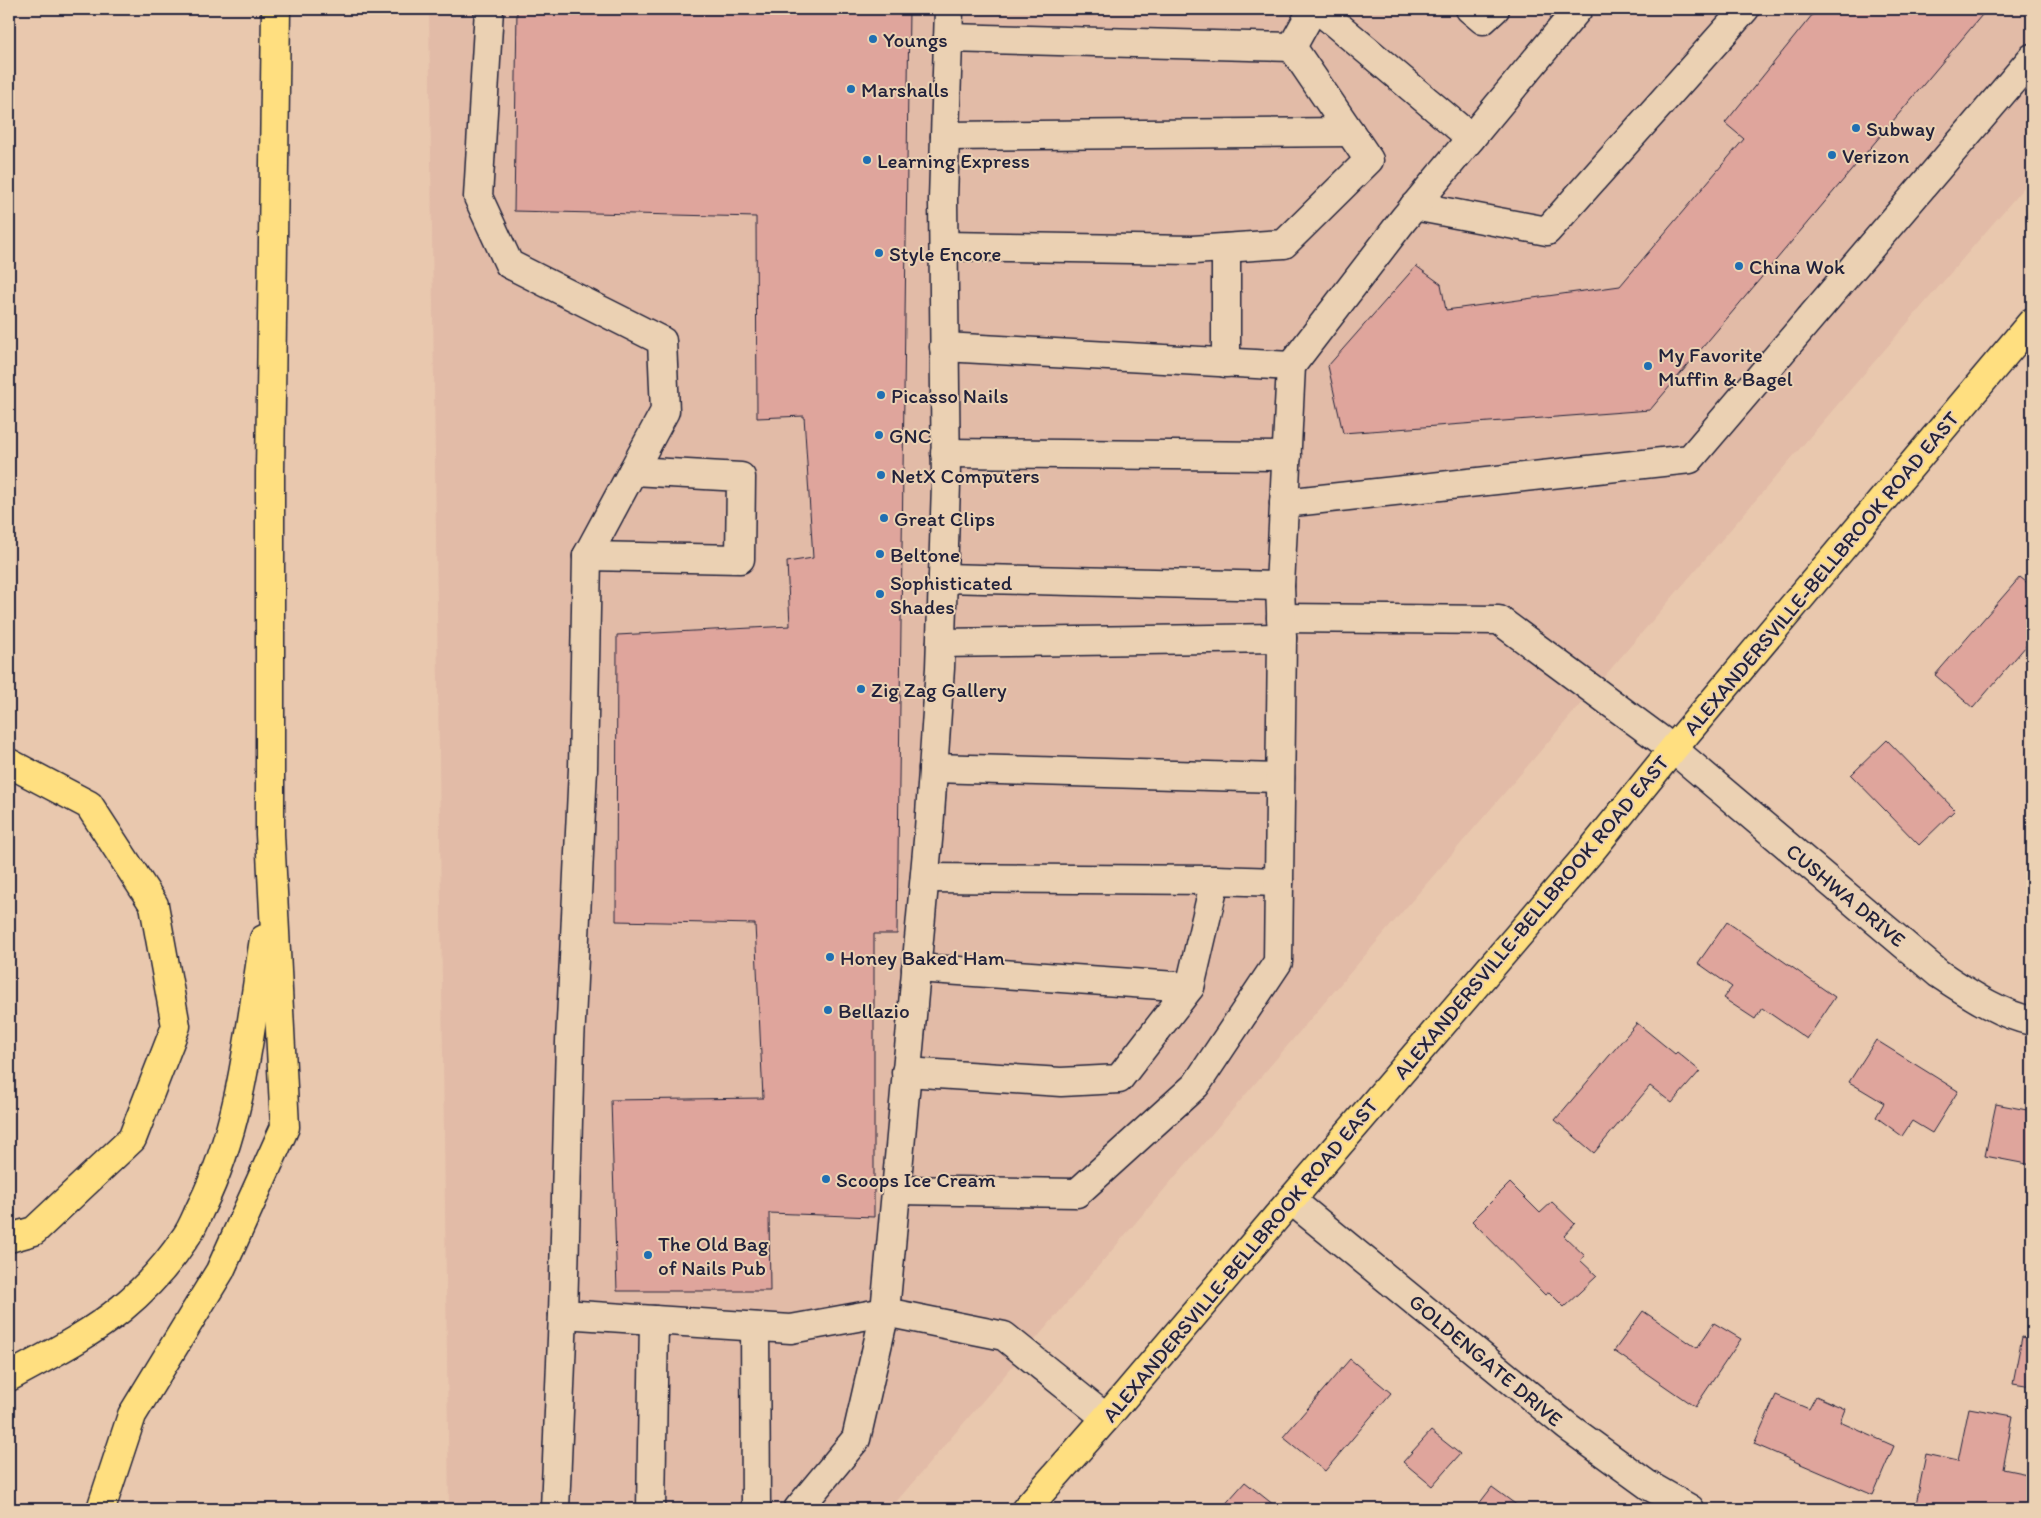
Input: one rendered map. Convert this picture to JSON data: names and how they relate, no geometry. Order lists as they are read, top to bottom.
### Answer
{
  "streets": {
    "main road": ["ALEXANDERSVILLE-BELLBROOK ROAD EAST"],
    "street": ["CUSHWA DRIVE", "GOLDENGATE DRIVE"]
  },
  "crossings": [
    ["ALEXANDERSVILLE-BELLBROOK ROAD EAST", "CUSHWA DRIVE"],
    ["ALEXANDERSVILLE-BELLBROOK ROAD EAST", "GOLDENGATE DRIVE"]
  ],
  "places": [
    "Youngs",
    "Marshalls",
    "Subway",
    "Verizon",
    "Learning Express",
    "Style Encore",
    "China Wok",
    "My Favorite Muffin & Bagel",
    "Picasso Nails",
    "GNC",
    "NetX Computers",
    "Great Clips",
    "Beltone",
    "Sophisticated Shades",
    "Zig Zag Gallery",
    "Honey Baked Ham",
    "Bellazio",
    "Scoops Ice Cream",
    "The Old Bag of Nails Pub"
  ]
}
